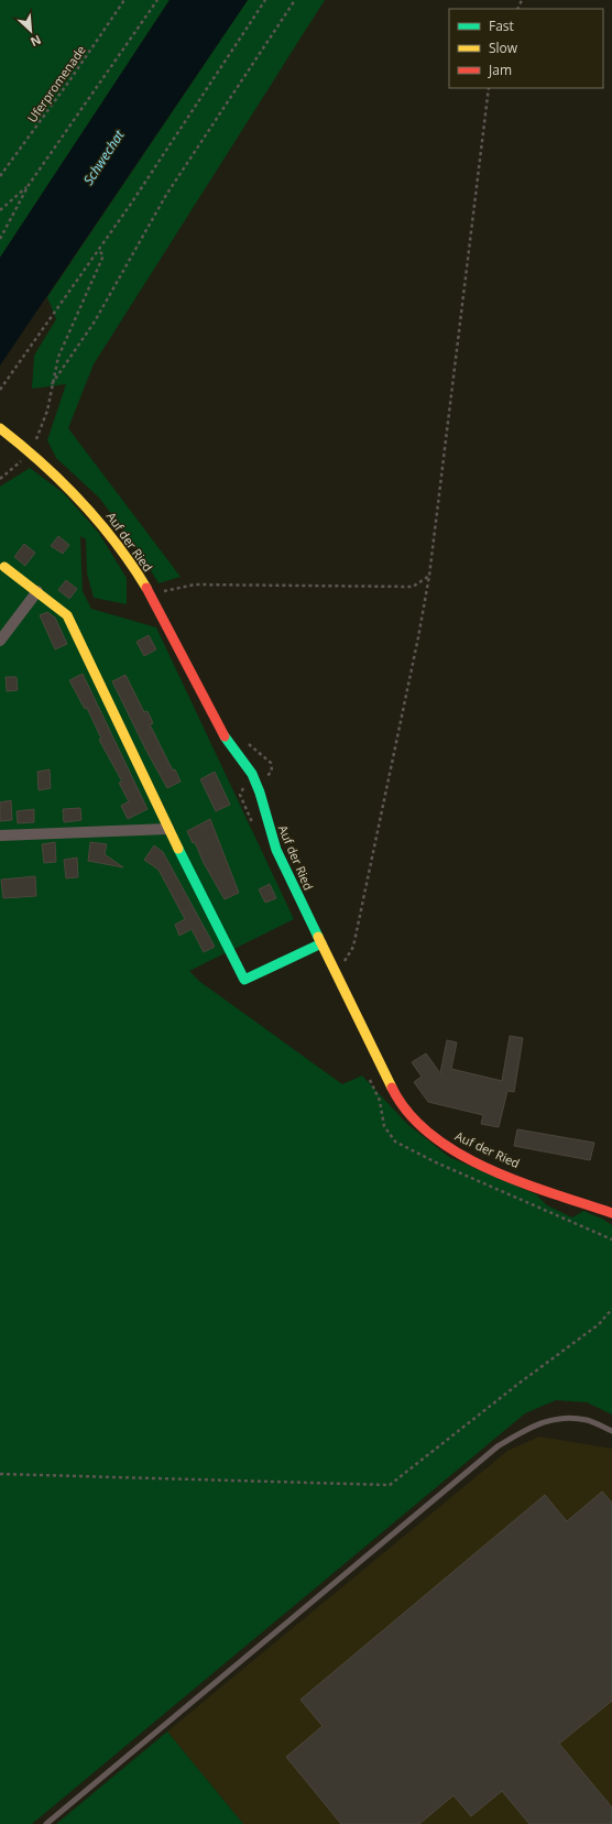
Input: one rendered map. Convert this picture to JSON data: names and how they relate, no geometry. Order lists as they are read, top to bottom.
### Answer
{
  "streets": {
    "main road": ["Auf der Ried"],
    "path": ["Uferpromenade"]
  },
  "water": ["Schwechat"],
  "legend": ["Fast", "Slow", "Jam"],
  "north": "bottom right"
}
